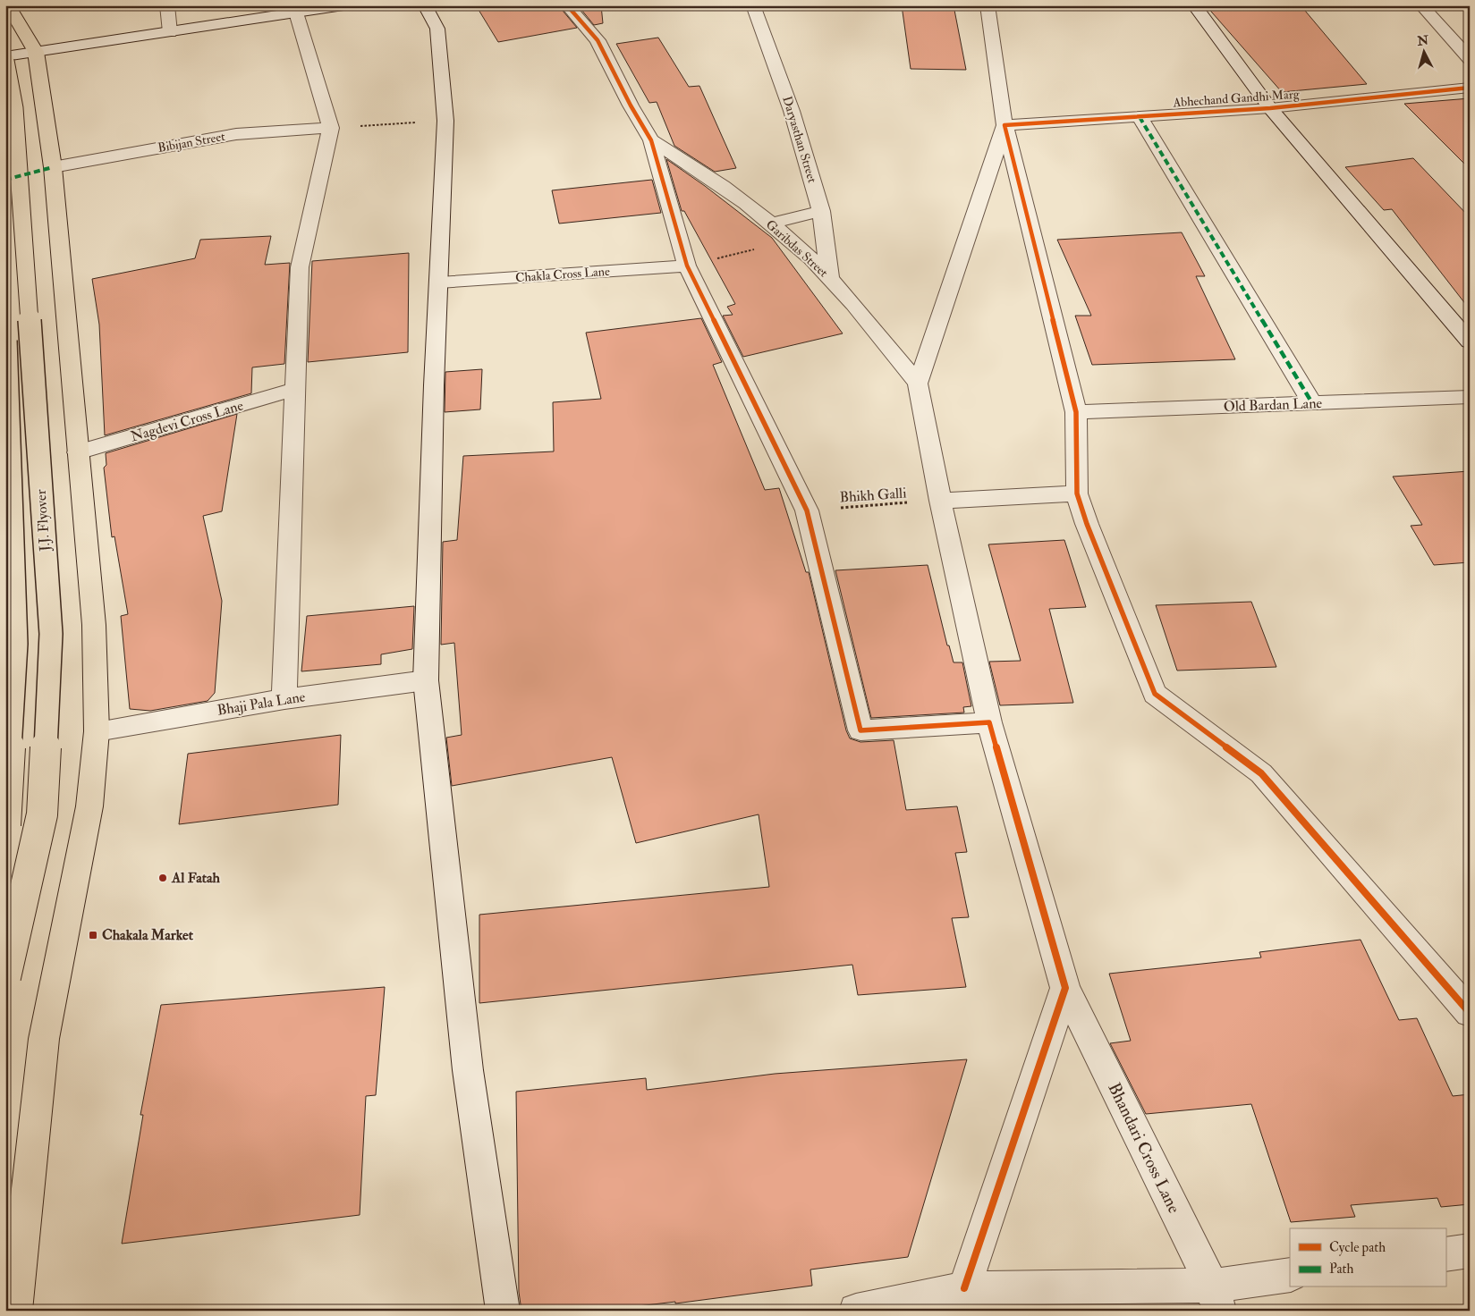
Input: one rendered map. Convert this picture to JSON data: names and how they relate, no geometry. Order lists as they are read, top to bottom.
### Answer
{
  "streets": {
    "main road": ["J.J. Flyover"],
    "street": [
      "Abhechand Gandhi Marg",
      "Daryasthan Street",
      "Bibijan Street",
      "Garibdas Street",
      "Chakla Cross Lane",
      "Old Bardan Lane",
      "Nagdevi Cross Lane",
      "Bhaji Pala Lane",
      "Bhandari Cross Lane"
    ],
    "path": ["Bhikh Galli"]
  },
  "crossings": [
    ["Daryasthan Street", "Garibdas Street"],
    ["Garibdas Street", "Bhandari Cross Lane"],
    ["Bhikh Galli", "Bhandari Cross Lane"]
  ],
  "places": {
    "other": ["Al Fatah"],
    "transit": ["Chakala Market"]
  },
  "legend": ["Cycle path", "Path"],
  "north": "top"
}
